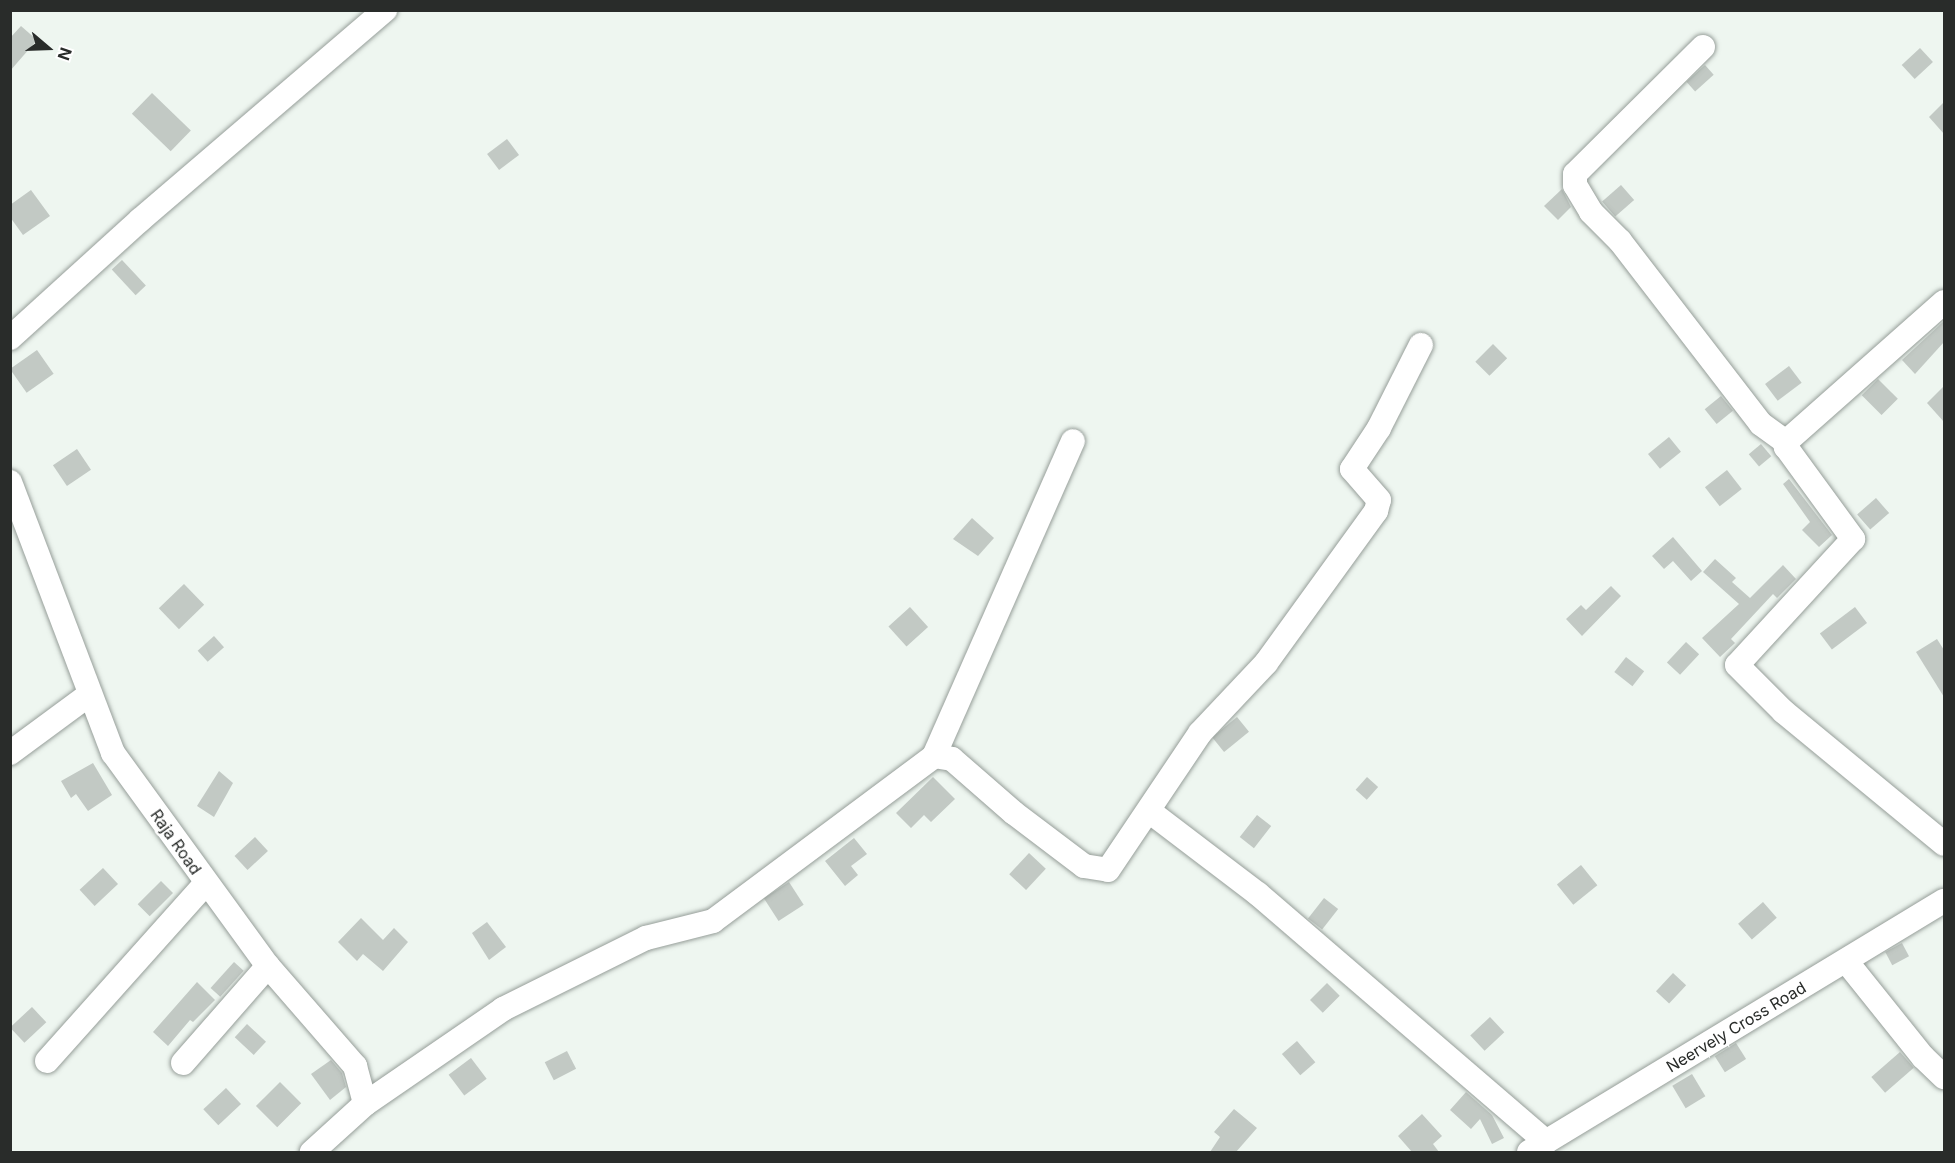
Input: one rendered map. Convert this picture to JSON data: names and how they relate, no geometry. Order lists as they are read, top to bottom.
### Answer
{
  "streets": {
    "street": ["Raja Road", "Neervely Cross Road"]
  },
  "north": "right"
}
